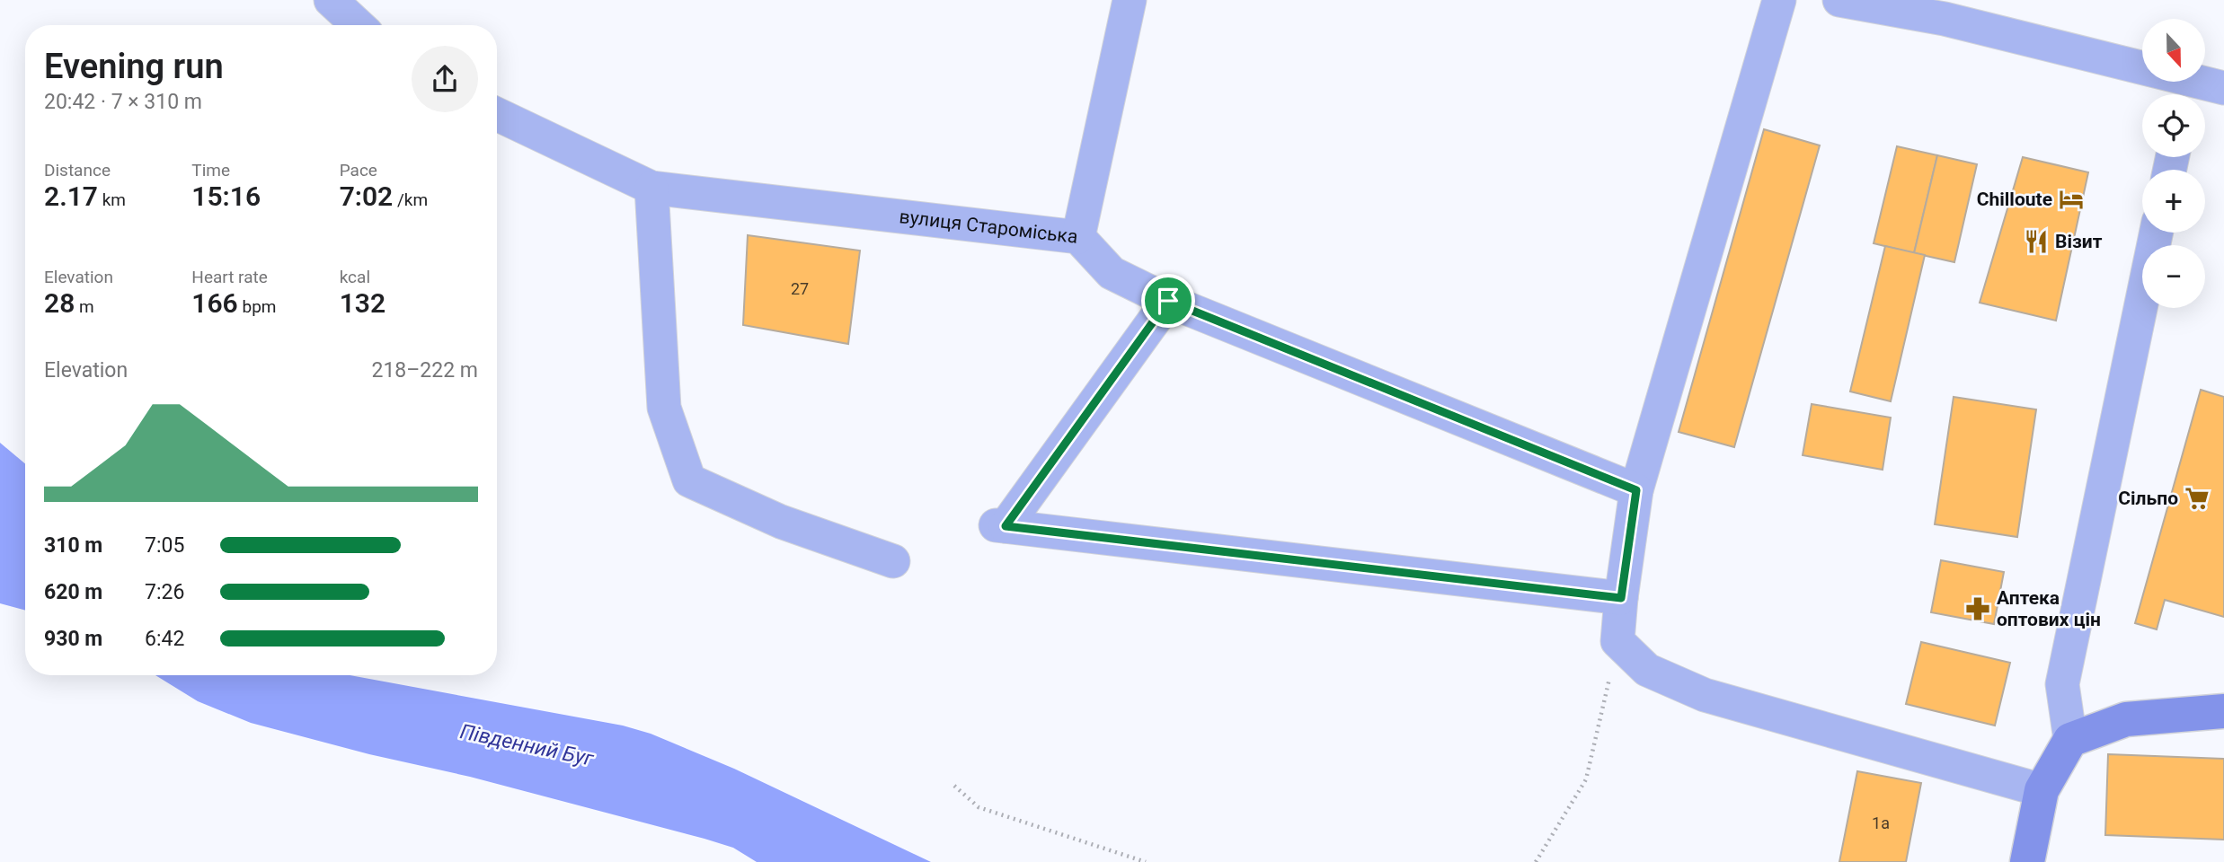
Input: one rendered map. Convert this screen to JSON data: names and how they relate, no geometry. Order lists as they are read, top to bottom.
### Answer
{
  "streets": {
    "street": ["вулиця Староміська"]
  },
  "water": ["Південний Буг"],
  "places": {
    "hotel": ["Chilloute"],
    "restaurant": ["Візит"],
    "supermarket": ["Сільпо"],
    "pharmacy": ["Аптека оптових цін"]
  },
  "house_numbers": ["27", "1а"],
  "north": "bottom",
  "page": {
    "map_buttons": ["+", "−"],
    "heading": ["Evening run", "20:42 · 7 × 310 m"],
    "stats": [
      ["Distance", "2.17 km"],
      ["Time", "15:16"],
      ["Pace", "7:02 /km"],
      ["Elevation", "28 m"],
      ["Heart rate", "166 bpm"],
      ["kcal", "132"]
    ],
    "chart": ["Elevation", "218–222 m"],
    "list": [
      {
        "name": "310 m",
        "note": "7:05"
      },
      {
        "name": "620 m",
        "note": "7:26"
      },
      {
        "name": "930 m",
        "note": "6:42"
      }
    ]
  }
}
